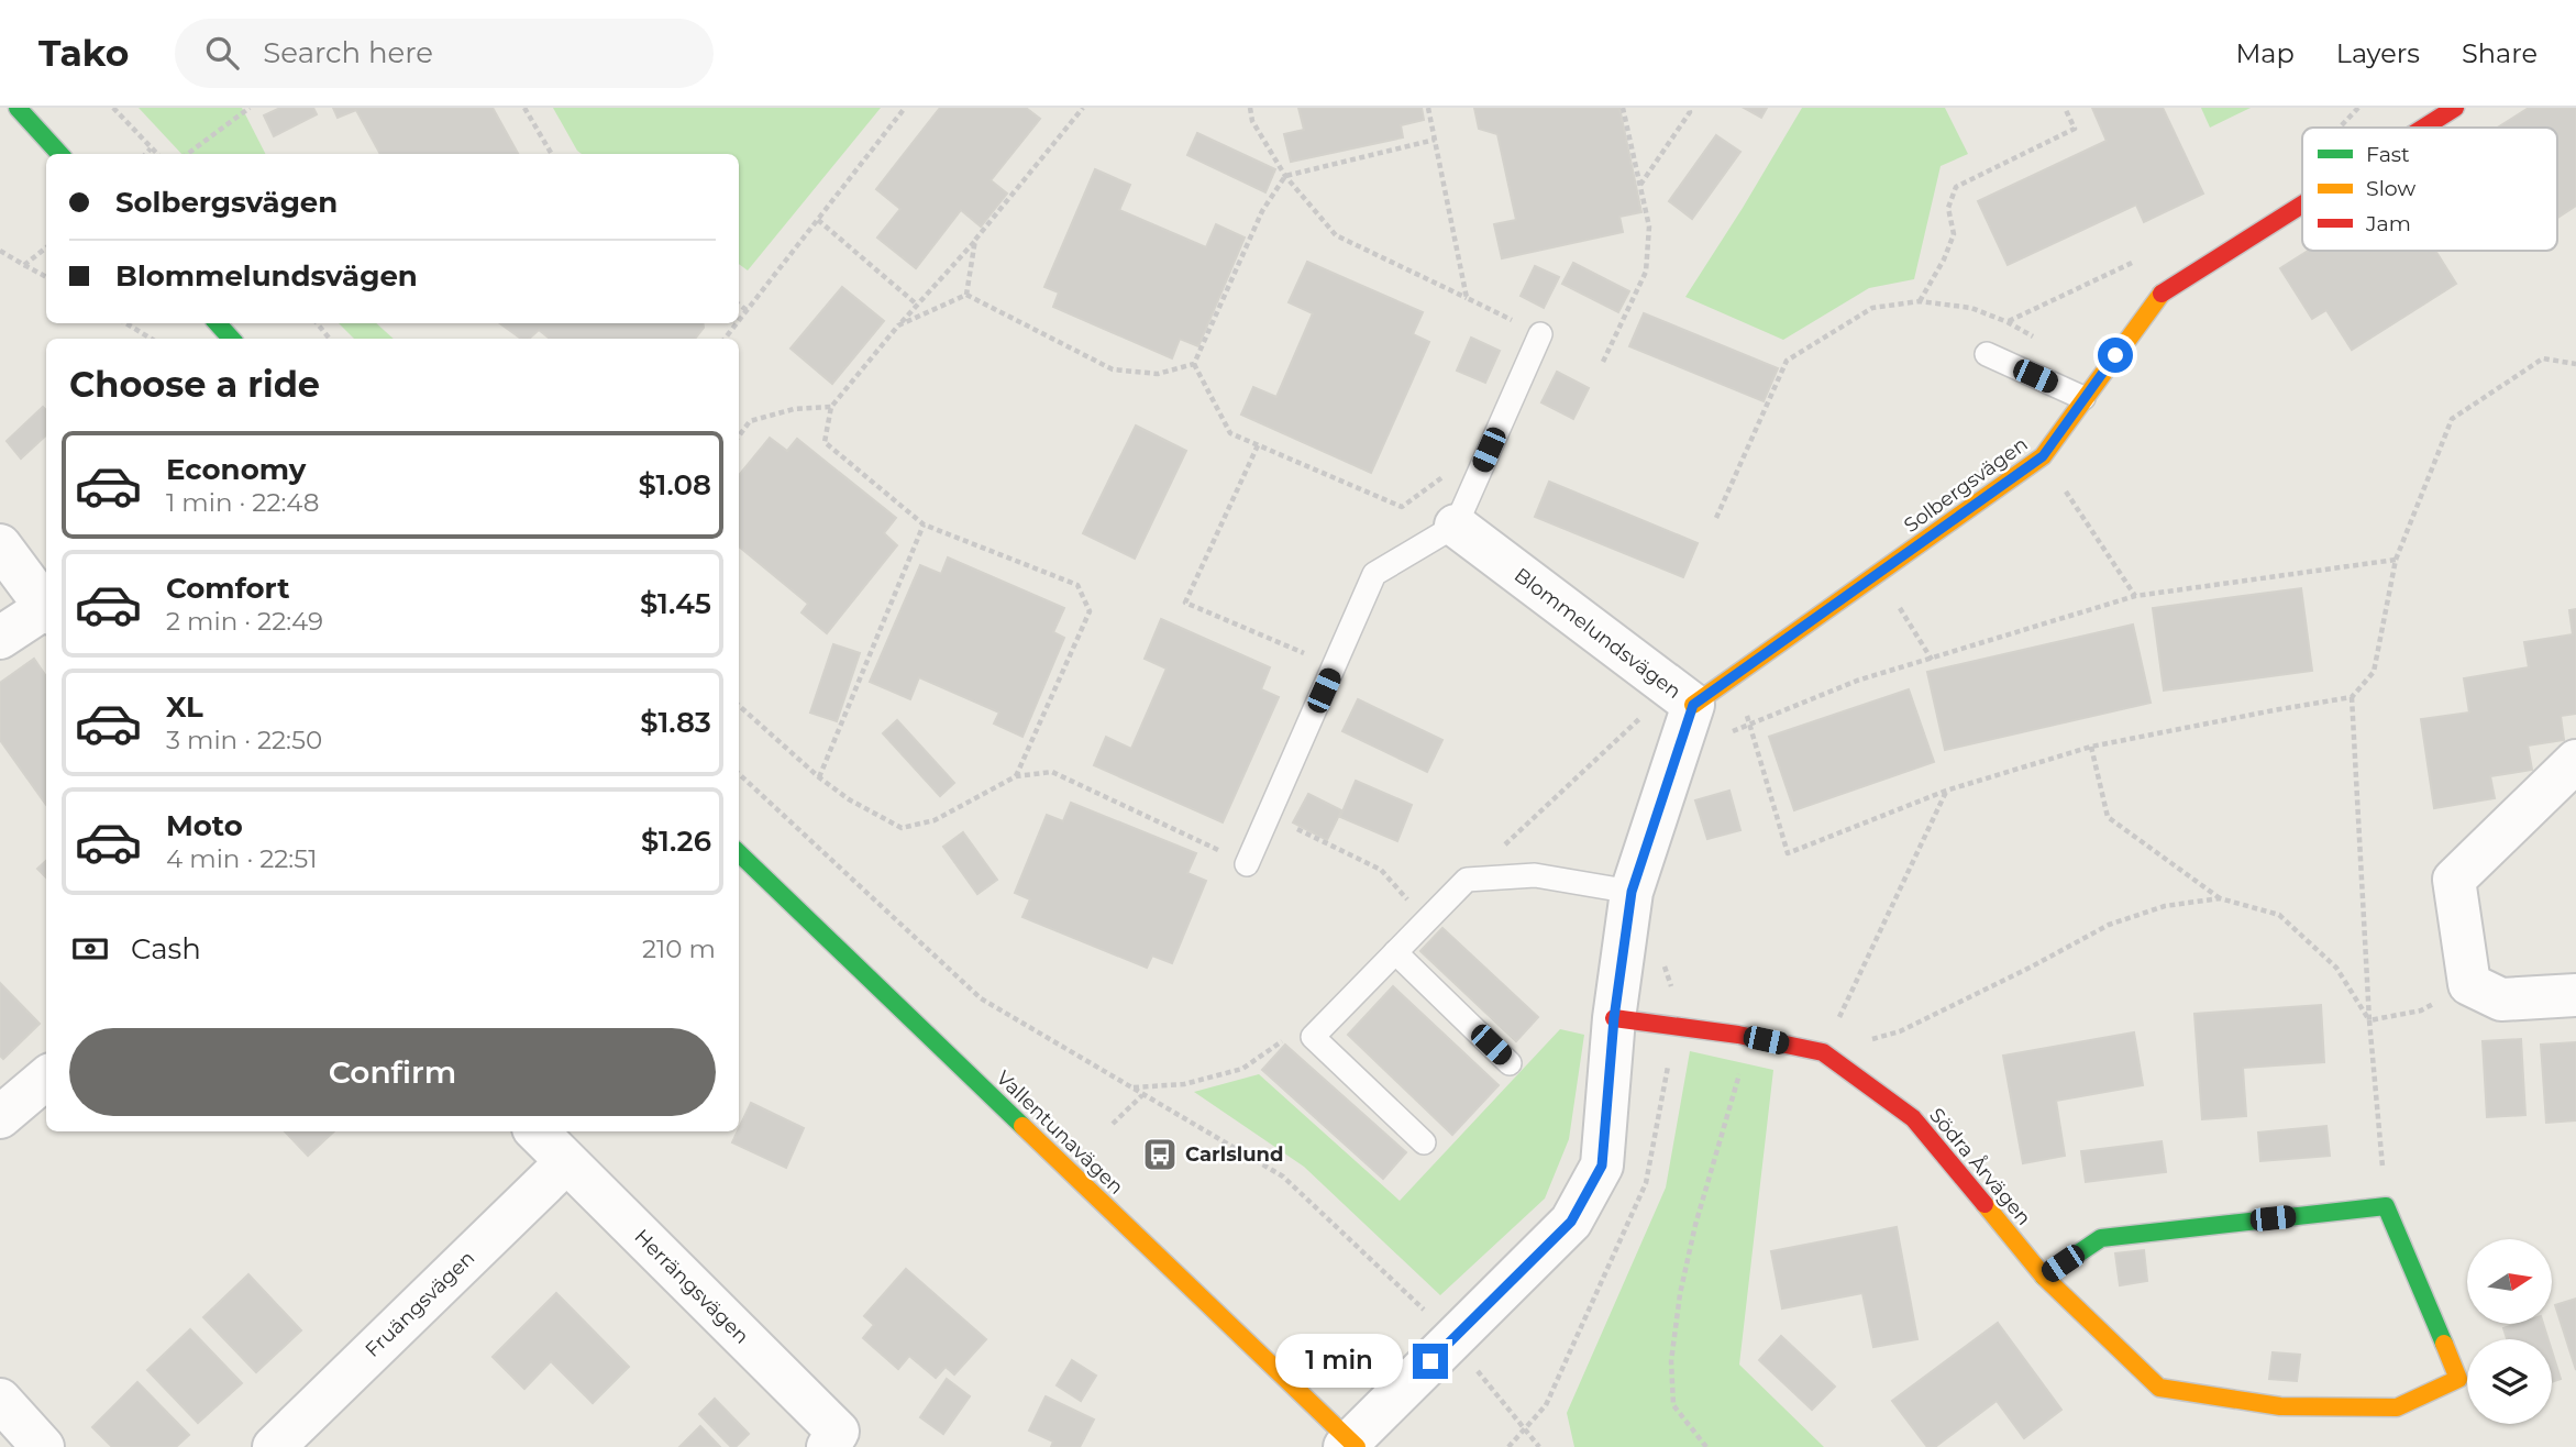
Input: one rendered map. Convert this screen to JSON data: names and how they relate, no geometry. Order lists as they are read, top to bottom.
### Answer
{
  "streets": {
    "street": [
      "Solbergsvägen",
      "Blommelundsvägen",
      "Vallentunavägen",
      "Södra Årvägen",
      "Herrängsvägen",
      "Fruängsvägen"
    ]
  },
  "crossings": [
    ["Solbergsvägen", "Blommelundsvägen"],
    ["Blommelundsvägen", "Vallentunavägen"],
    ["Blommelundsvägen", "Södra Årvägen"],
    ["Herrängsvägen", "Fruängsvägen"]
  ],
  "places": {
    "bus stop": ["Carlslund"]
  },
  "legend": ["Fast", "Slow", "Jam"],
  "north": "right",
  "page": {
    "header": "Tako",
    "search": "Search here",
    "nav": ["Map", "Layers", "Share"],
    "banner": ["Solbergsvägen", "Blommelundsvägen"],
    "heading": "Choose a ride",
    "list": [
      {
        "name": "Economy",
        "note": "1 min · 22:48",
        "value": "$1.08"
      },
      {
        "name": "Comfort",
        "note": "2 min · 22:49",
        "value": "$1.45"
      },
      {
        "name": "XL",
        "note": "3 min · 22:50",
        "value": "$1.83"
      },
      {
        "name": "Moto",
        "note": "4 min · 22:51",
        "value": "$1.26"
      }
    ],
    "pay": ["Cash", "210 m"],
    "buttons": "Confirm",
    "bubble": "1 min"
  }
}
